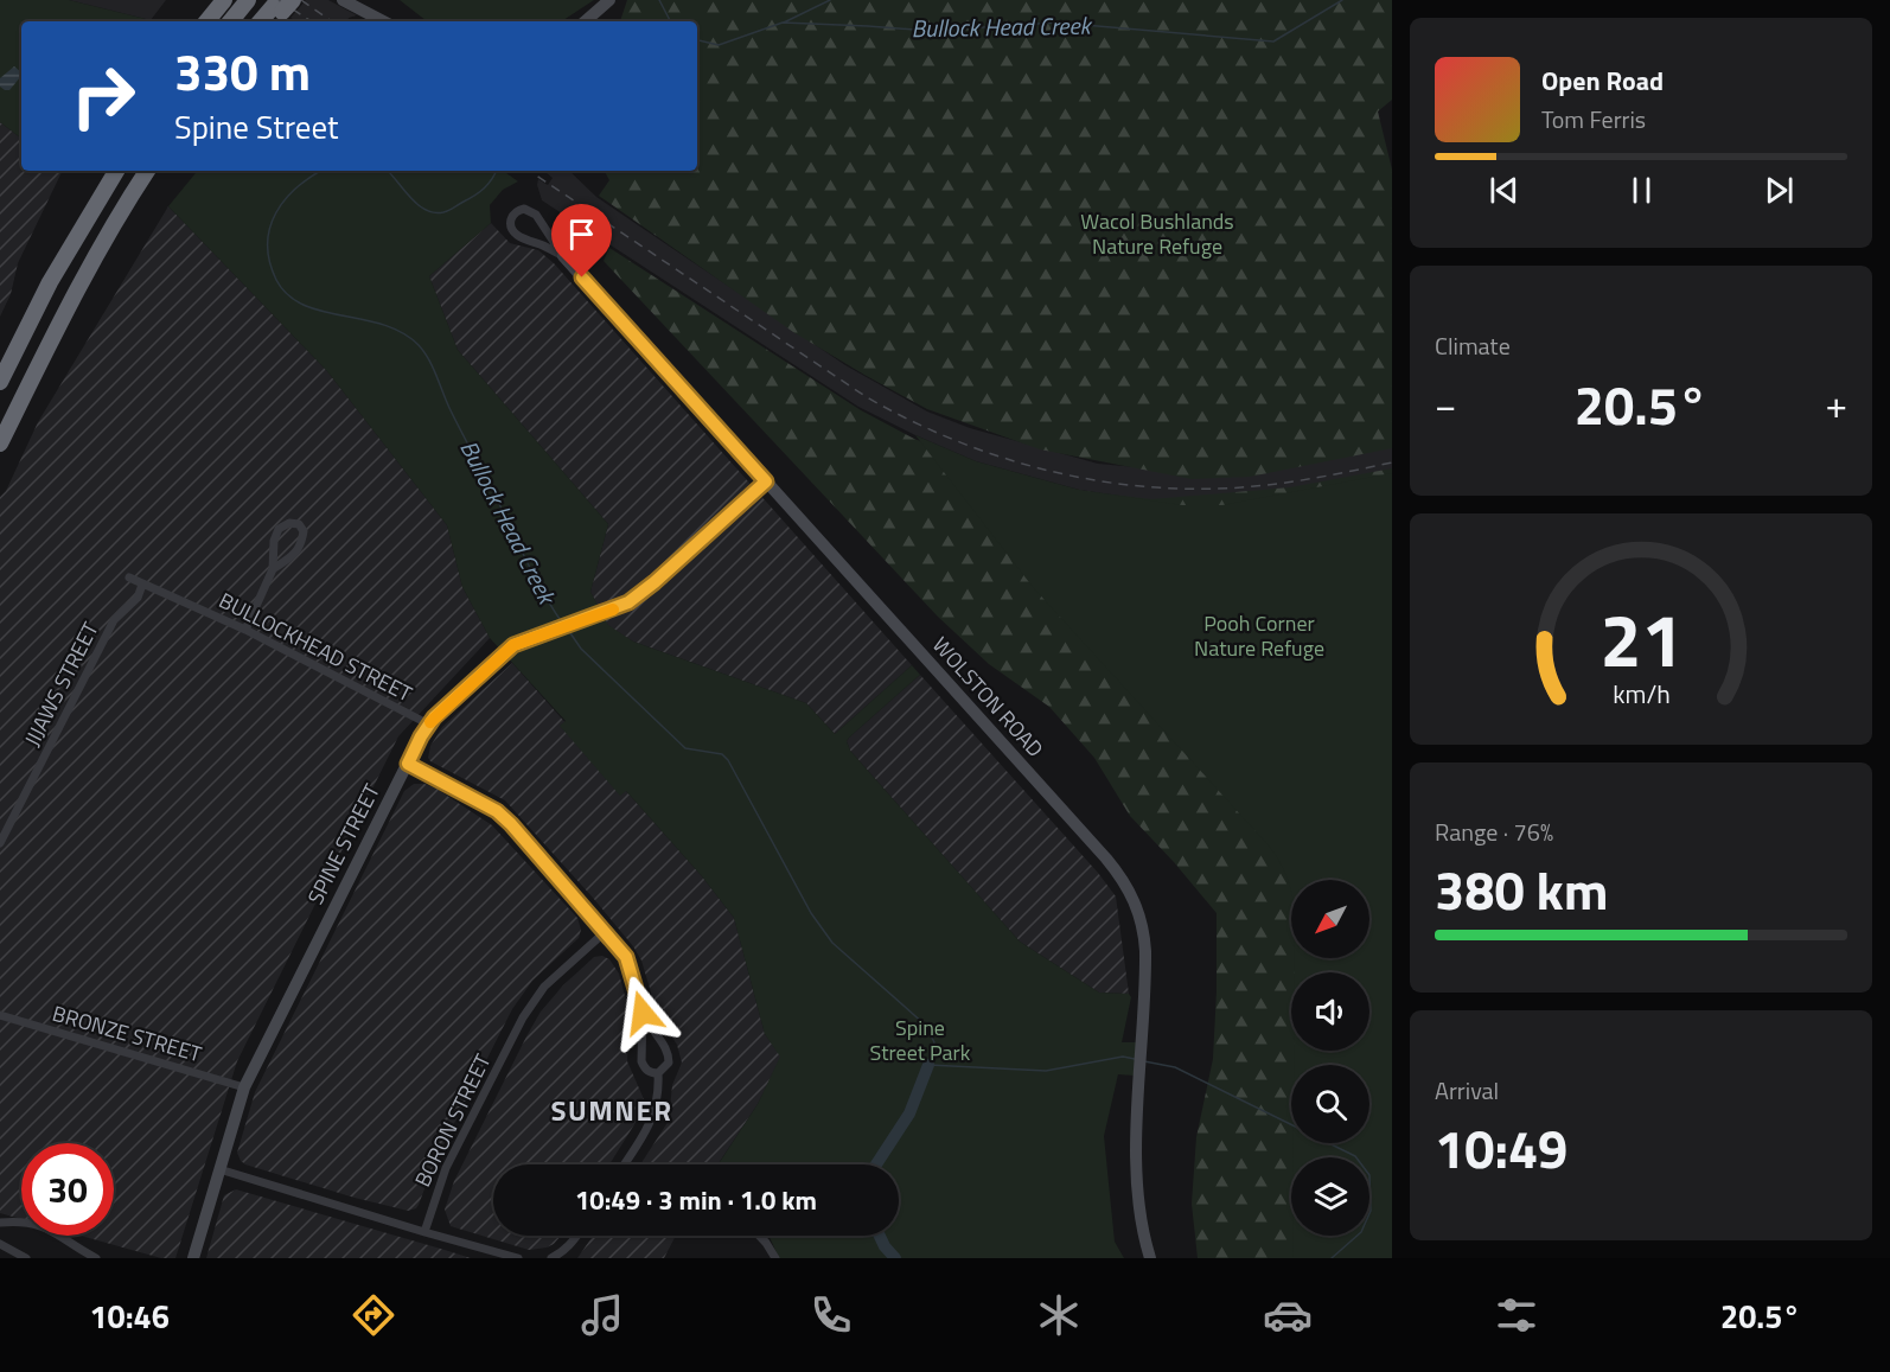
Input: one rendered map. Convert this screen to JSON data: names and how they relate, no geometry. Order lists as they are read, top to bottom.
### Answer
{
  "streets": {
    "street": [
      "BULLOCKHEAD STREET",
      "JIJAWS STREET",
      "WOLSTON ROAD",
      "SPINE STREET",
      "BRONZE STREET",
      "BORON STREET"
    ]
  },
  "crossings": [
    ["BULLOCKHEAD STREET", "JIJAWS STREET"],
    ["BULLOCKHEAD STREET", "SPINE STREET"],
    ["WOLSTON ROAD", "SPINE STREET"],
    ["SPINE STREET", "BRONZE STREET"]
  ],
  "districts": ["SUMNER"],
  "water": ["Bullock Head Creek"],
  "parks": ["Wacol Bushlands Nature Refuge", "Pooh Corner Nature Refuge", "Spine Street Park"],
  "north": "bottom left",
  "page": {
    "turn": ["330 m", "Spine Street"],
    "song": ["Open Road", "Tom Ferris"],
    "tile": [
      "Climate",
      ["Range · 76%", "380 km"],
      ["Arrival", "10:49"]
    ],
    "heat": ["−", "20.5°", "+"],
    "limit": "30",
    "trip": "10:49 · 3 min · 1.0 km",
    "tabs": ["10:46", "20.5°"],
    "gauge": ["21", "km/h"]
  }
}
